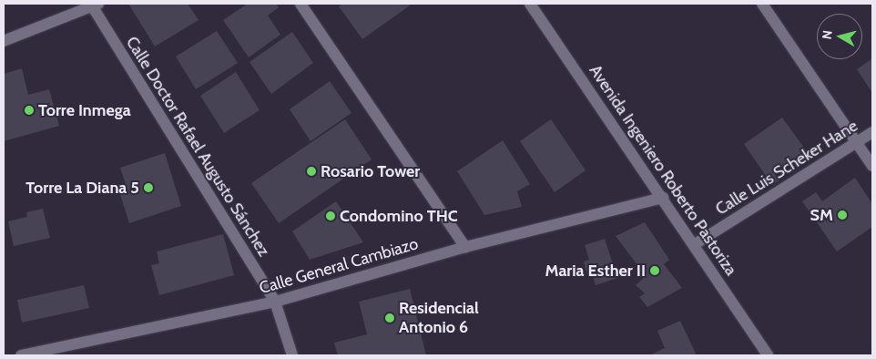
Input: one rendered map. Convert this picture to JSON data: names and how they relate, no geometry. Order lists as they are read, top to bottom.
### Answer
{
  "streets": {
    "street": [
      "Calle Doctor Rafael Augusto Sánchez",
      "Calle Luis Scheker Hane",
      "Avenida Ingeniero Roberto Pastoriza",
      "Calle General Cambiazo"
    ]
  },
  "crossings": [
    ["Calle Doctor Rafael Augusto Sánchez", "Calle General Cambiazo"],
    ["Calle Luis Scheker Hane", "Avenida Ingeniero Roberto Pastoriza"],
    ["Avenida Ingeniero Roberto Pastoriza", "Calle General Cambiazo"]
  ],
  "places": [
    "Torre Inmega",
    "Rosario Tower",
    "Torre La Diana 5",
    "SM",
    "Condomino THC",
    "Maria Esther II",
    "Residencial Antonio 6"
  ],
  "north": "left"
}
